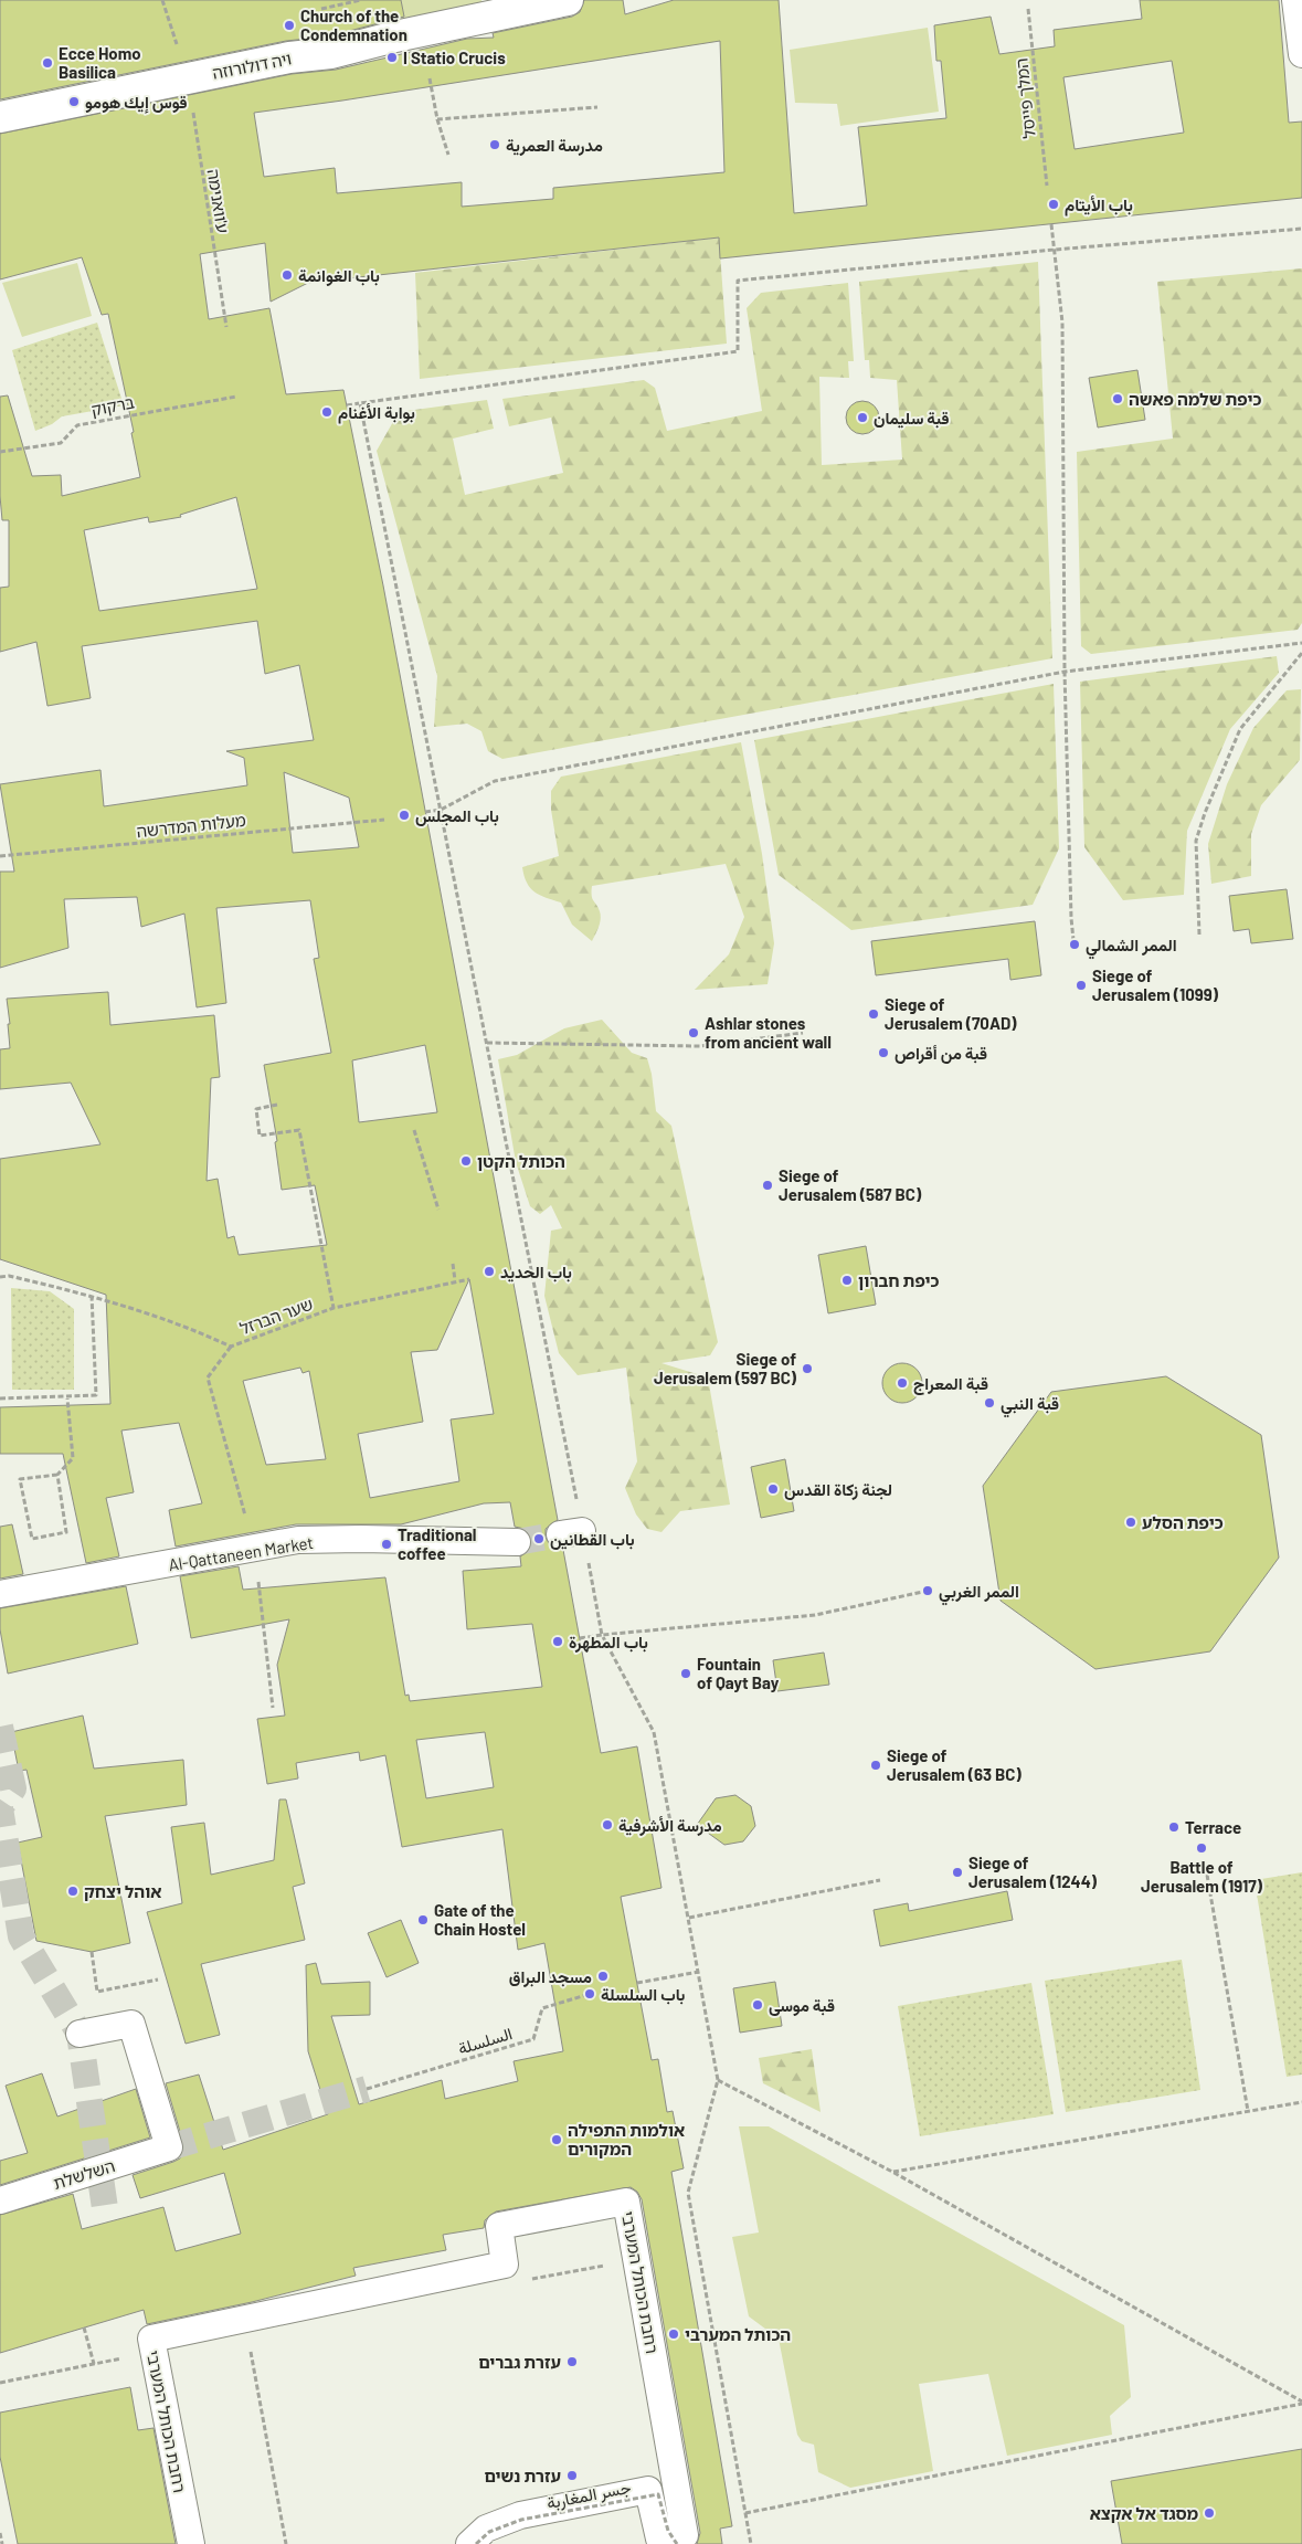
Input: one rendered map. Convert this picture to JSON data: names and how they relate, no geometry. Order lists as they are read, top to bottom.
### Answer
{
  "streets": {
    "street": [
      "ויה דולורוזה",
      "Al-Qattaneen Market",
      "השלשלת",
      "רחבת הכותל המערבי"
    ],
    "path": [
      "המלך פייסל",
      "ע'וואנימה",
      "ברקוק",
      "מעלות המדרשה",
      "שער הברזל",
      "السلسلة",
      "جسر المغاربة"
    ]
  },
  "crossings": [
    ["ויה דולורוזה", "ע'וואנימה"]
  ],
  "places": [
    "Church of the Condemnation",
    "I Statio Crucis",
    "Ecce Homo Basilica",
    "قوس إيك هومو",
    "مدرسة العمرية",
    "باب الأيتام",
    "باب الغوانمة",
    "כיפת שלמה פאשה",
    "بوابة الأغنام",
    "قبة سليمان",
    "باب المجلس",
    "الممر الشمالي",
    "Siege of Jerusalem (1099)",
    "Siege of Jerusalem (70AD)",
    "Ashlar stones from ancient wall",
    "قبة من أقراص",
    "הכותל הקטן",
    "Siege of Jerusalem (587 BC)",
    "باب الحديد",
    "כיפת חברון",
    "Siege of Jerusalem (597 BC)",
    "قبة المعراج",
    "قبة النبي",
    "لجنة زكاة القدس",
    "כיפת הסלע",
    "باب القطانين",
    "Traditional coffee",
    "الممر الغربي",
    "باب المطهرة",
    "Fountain of Qayt Bay",
    "Siege of Jerusalem (63 BC)",
    "مدرسة الأشرفية",
    "Terrace",
    "Battle of Jerusalem (1917)",
    "Siege of Jerusalem (1244)",
    "אוהל יצחק",
    "Gate of the Chain Hostel",
    "مسجد البراق",
    "باب السلسلة",
    "قبة موسى",
    "אולמות התפילה המקורים",
    "הכותל המערבי",
    "עזרת גברים",
    "עזרת נשים",
    "מסגד אל אקצא"
  ]
}
